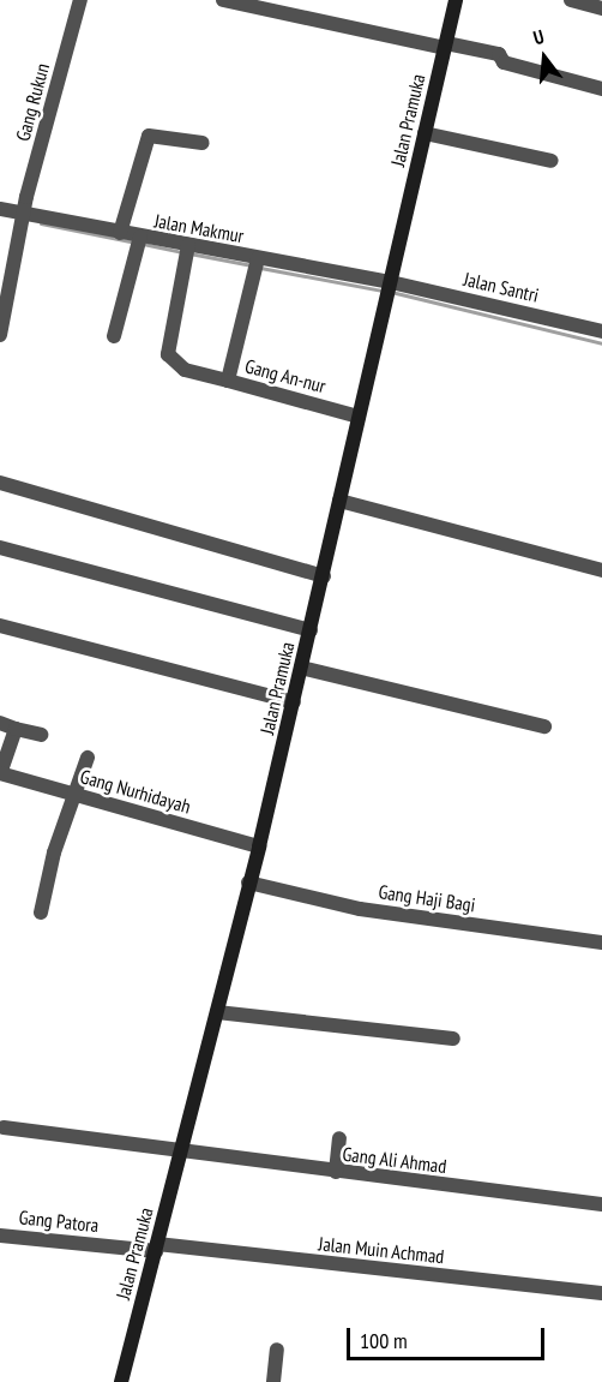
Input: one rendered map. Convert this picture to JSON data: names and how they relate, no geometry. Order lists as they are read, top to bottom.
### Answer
{
  "streets": {
    "street": [
      "Gang Rukun",
      "Jalan Pramuka",
      "Jalan Makmur",
      "Jalan Santri",
      "Gang An-nur",
      "Gang Nurhidayah",
      "Gang Haji Bagi",
      "Gang Ali Ahmad",
      "Gang Patora",
      "Jalan Muin Achmad"
    ]
  },
  "crossings": [
    ["Gang Rukun", "Jalan Makmur"],
    ["Jalan Pramuka", "Jalan Makmur"],
    ["Jalan Pramuka", "Jalan Santri"],
    ["Jalan Pramuka", "Gang An-nur"],
    ["Jalan Pramuka", "Gang Nurhidayah"],
    ["Jalan Pramuka", "Gang Haji Bagi"],
    ["Jalan Pramuka", "Gang Ali Ahmad"],
    ["Jalan Pramuka", "Gang Patora"],
    ["Jalan Pramuka", "Jalan Muin Achmad"],
    ["Jalan Makmur", "Jalan Santri"],
    ["Jalan Makmur", "Gang An-nur"],
    ["Gang Patora", "Jalan Muin Achmad"]
  ],
  "scale_bar": "100 m",
  "north": "top"
}
